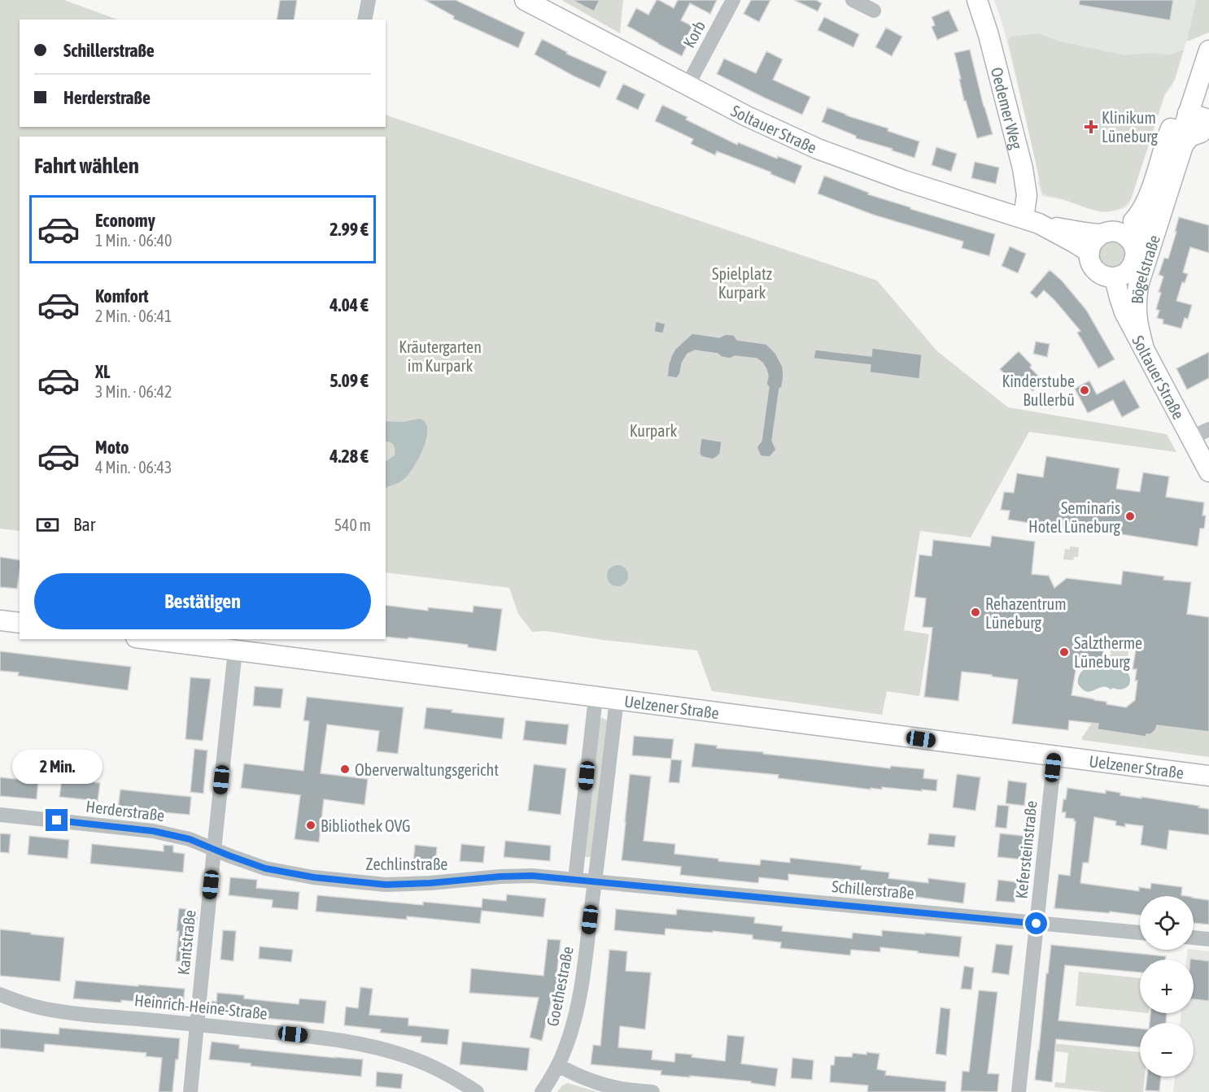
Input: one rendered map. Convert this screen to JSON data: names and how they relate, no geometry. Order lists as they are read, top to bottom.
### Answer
{
  "streets": {
    "street": [
      "Korb",
      "Oedemer Weg",
      "Soltauer Straße",
      "Bögelstraße",
      "Uelzener Straße",
      "Herderstraße",
      "Kefersteinstraße",
      "Zechlinstraße",
      "Schillerstraße",
      "Kantstraße",
      "Goethestraße",
      "Heinrich-Heine-Straße"
    ]
  },
  "crossings": [
    ["Korb", "Soltauer Straße"],
    ["Oedemer Weg", "Soltauer Straße"],
    ["Soltauer Straße", "Bögelstraße"],
    ["Uelzener Straße", "Kefersteinstraße"],
    ["Uelzener Straße", "Kantstraße"],
    ["Uelzener Straße", "Goethestraße"],
    ["Herderstraße", "Zechlinstraße"],
    ["Herderstraße", "Kantstraße"],
    ["Kefersteinstraße", "Schillerstraße"],
    ["Zechlinstraße", "Kantstraße"],
    ["Schillerstraße", "Goethestraße"],
    ["Kantstraße", "Heinrich-Heine-Straße"]
  ],
  "parks": ["Spielplatz Kurpark", "Kräutergarten im Kurpark", "Kurpark"],
  "places": {
    "health": ["Klinikum Lüneburg"],
    "other": [
      "Kinderstube Bullerbü",
      "Seminaris Hotel Lüneburg",
      "Rehazentrum Lüneburg",
      "Salztherme Lüneburg",
      "Oberverwaltungsgericht",
      "Bibliothek OVG"
    ]
  },
  "page": {
    "banner": ["Schillerstraße", "Herderstraße"],
    "heading": "Fahrt wählen",
    "list": [
      {
        "name": "Economy",
        "note": "1 Min. · 06:40",
        "value": "2.99 €"
      },
      {
        "name": "Komfort",
        "note": "2 Min. · 06:41",
        "value": "4.04 €"
      },
      {
        "name": "XL",
        "note": "3 Min. · 06:42",
        "value": "5.09 €"
      },
      {
        "name": "Moto",
        "note": "4 Min. · 06:43",
        "value": "4.28 €"
      }
    ],
    "pay": ["Bar", "540 m"],
    "buttons": "Bestätigen",
    "bubble": "2 Min.",
    "map_buttons": ["+", "−"]
  }
}
